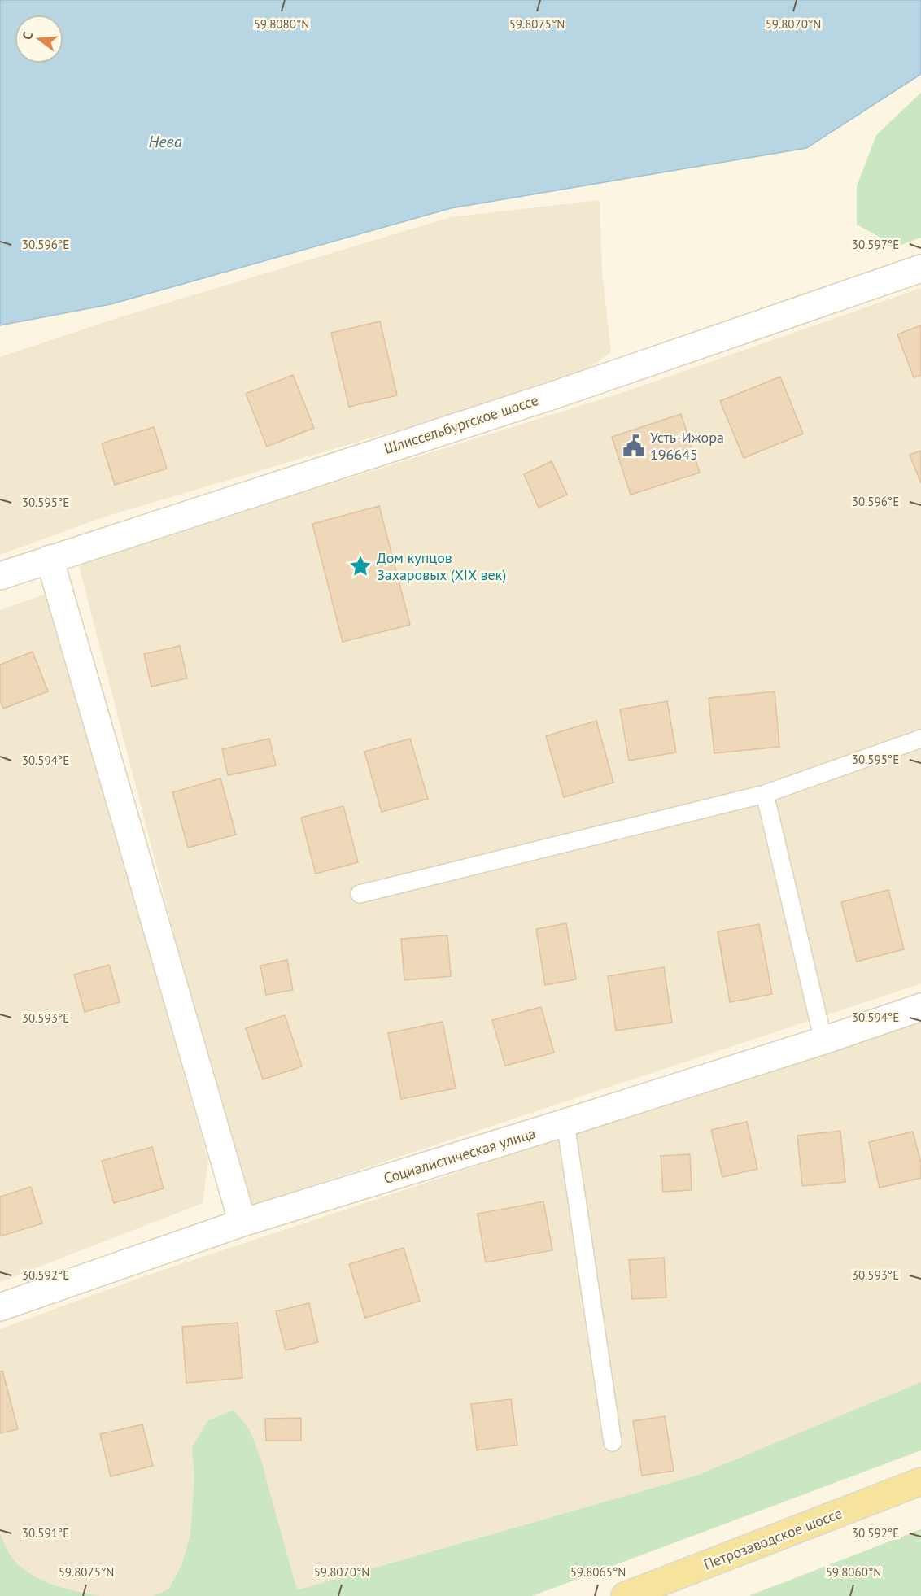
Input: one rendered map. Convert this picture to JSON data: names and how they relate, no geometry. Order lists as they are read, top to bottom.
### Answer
{
  "streets": {
    "main road": ["Петрозаводское шоссе"],
    "street": ["Шлиссельбургское шоссе", "Социалистическая улица"]
  },
  "water": ["Нева"],
  "places": {
    "public building": ["Усть-Ижора 196645"],
    "place": ["Дом купцов Захаровых (XIX век)"]
  },
  "north": "left",
  "coordinates": [
    "59.8080°N",
    "59.8075°N",
    "59.8070°N",
    "30.597°E",
    "30.596°E",
    "30.595°E",
    "30.594°E",
    "30.593°E",
    "30.592°E",
    "30.591°E",
    "59.8065°N",
    "59.8060°N"
  ]
}
